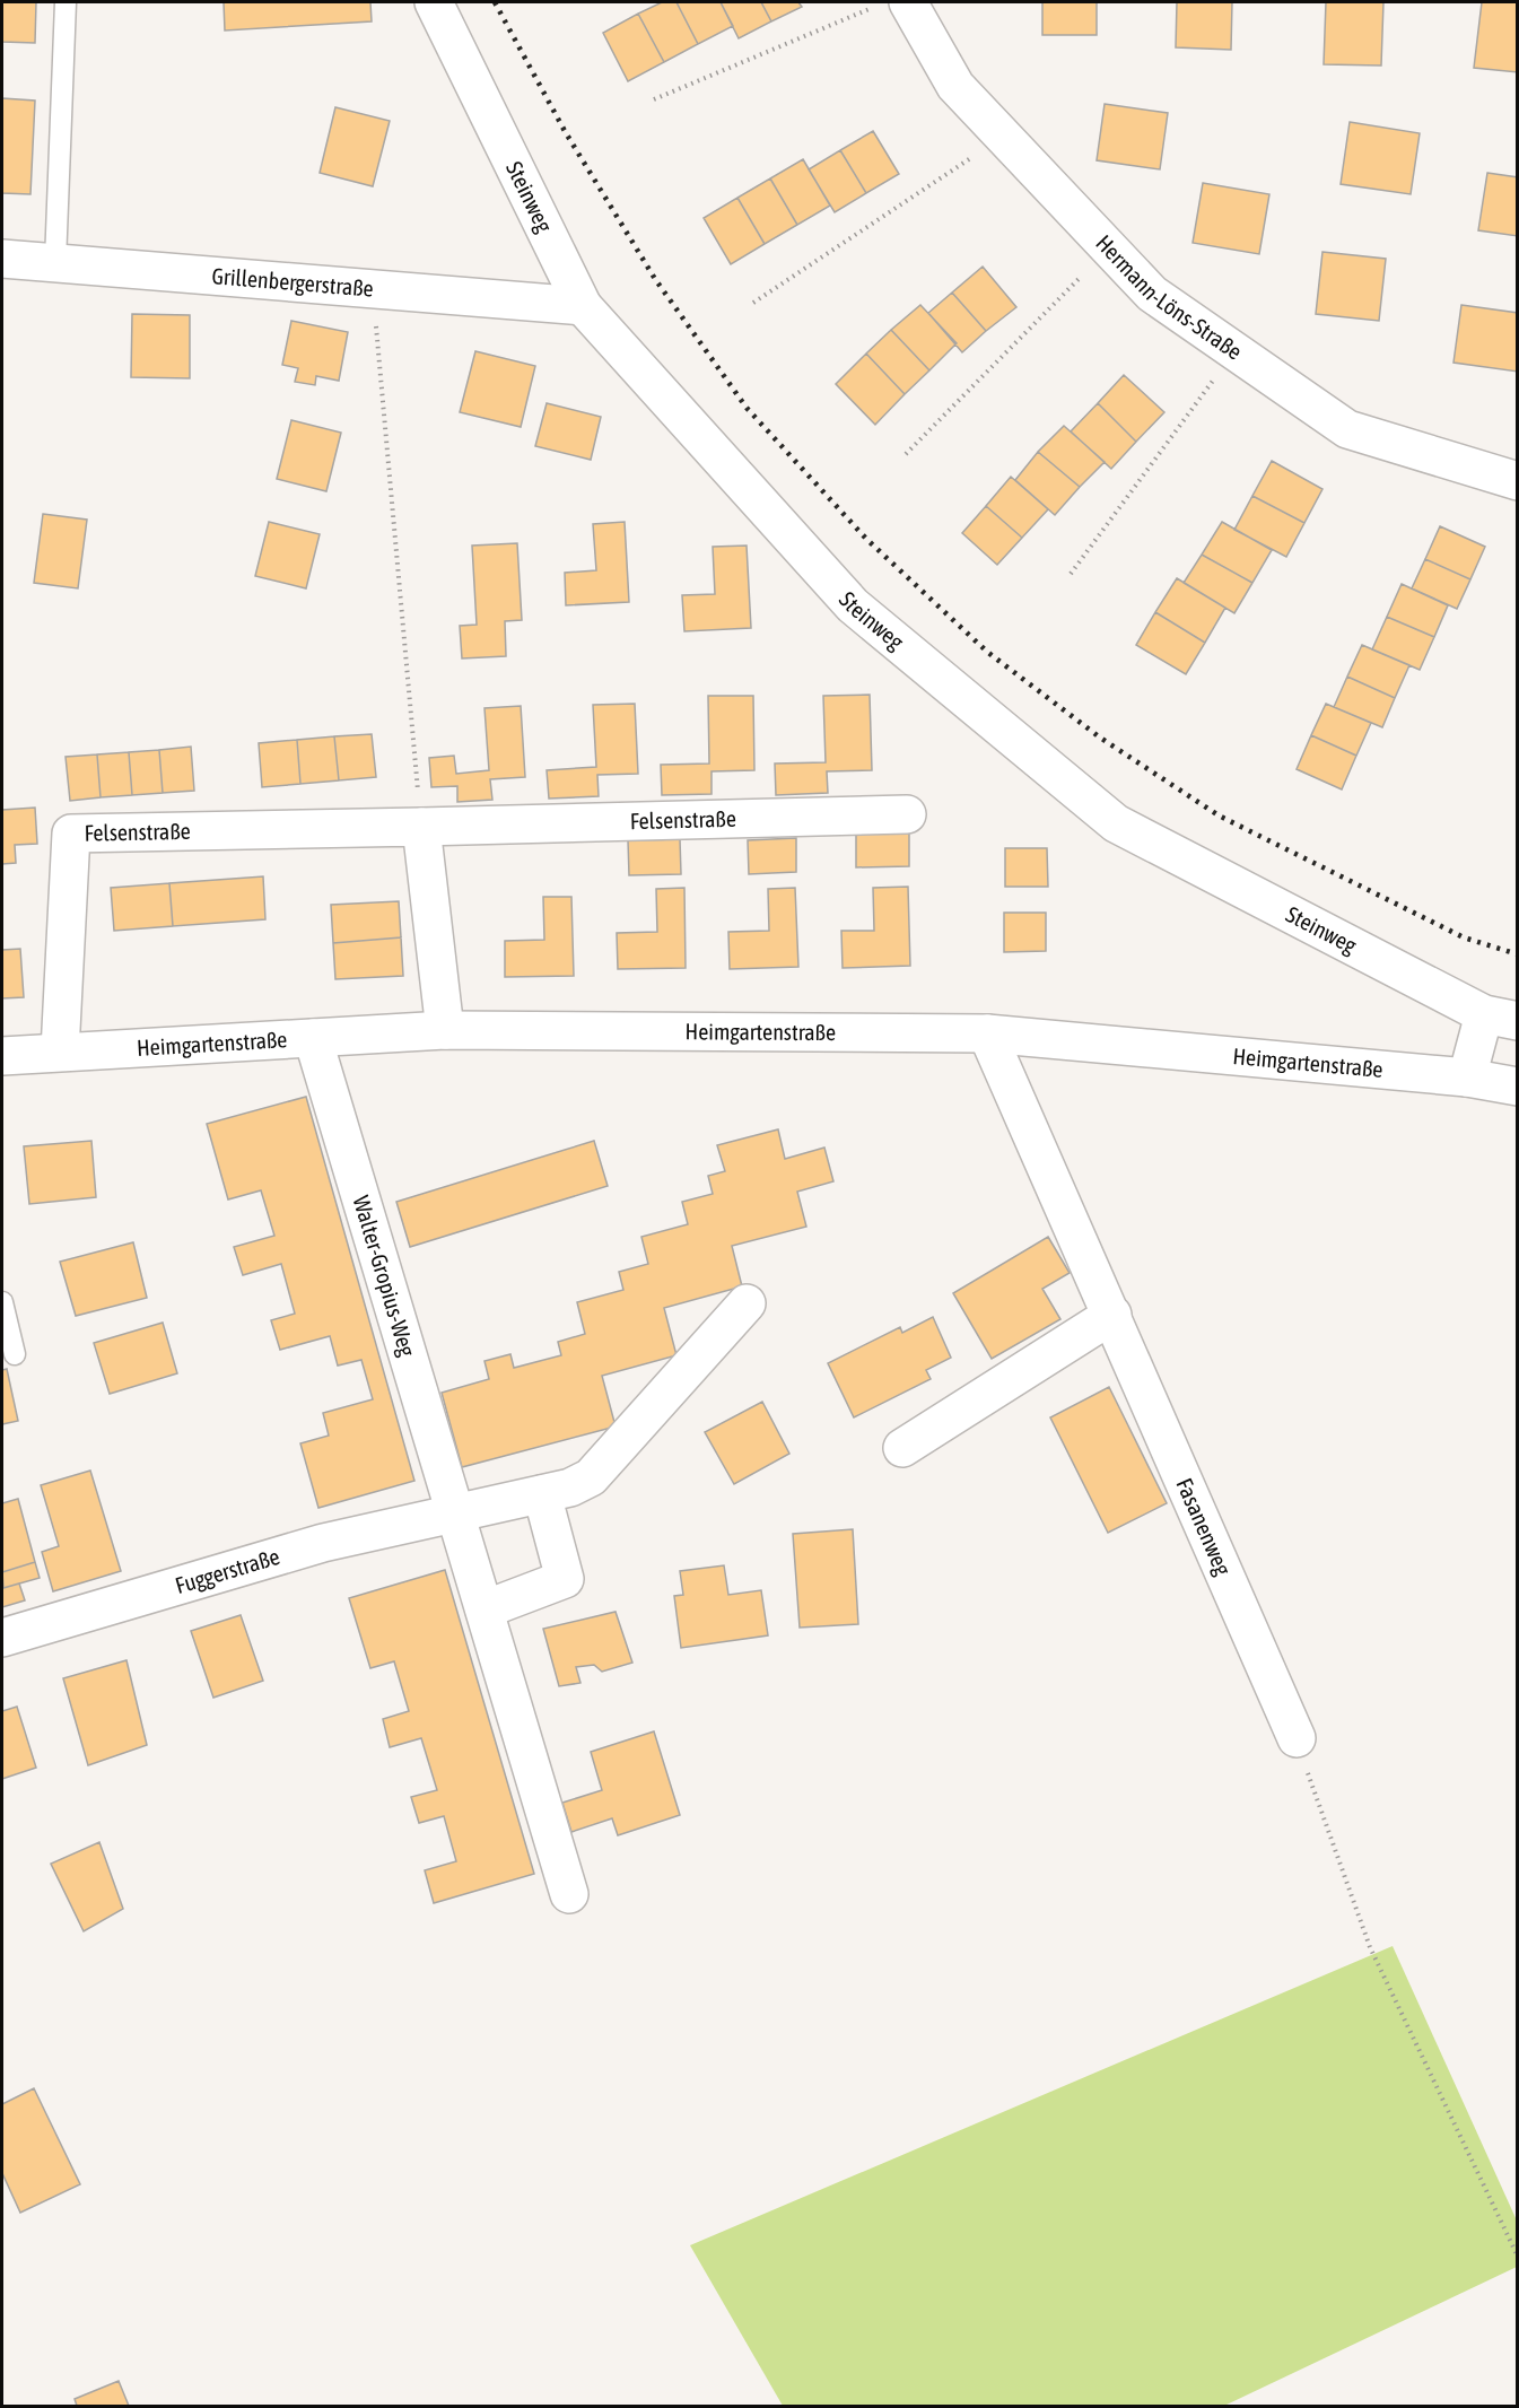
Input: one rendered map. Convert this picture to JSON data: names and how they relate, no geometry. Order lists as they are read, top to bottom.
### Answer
{
  "streets": {
    "street": [
      "Steinweg",
      "Grillenbergerstraße",
      "Hermann-Löns-Straße",
      "Felsenstraße",
      "Heimgartenstraße",
      "Walter-Gropius-Weg",
      "Fasanenweg",
      "Fuggerstraße"
    ]
  },
  "crossings": [
    ["Steinweg", "Grillenbergerstraße"],
    ["Felsenstraße", "Heimgartenstraße"],
    ["Heimgartenstraße", "Walter-Gropius-Weg"],
    ["Heimgartenstraße", "Fasanenweg"],
    ["Walter-Gropius-Weg", "Fuggerstraße"]
  ]
}
